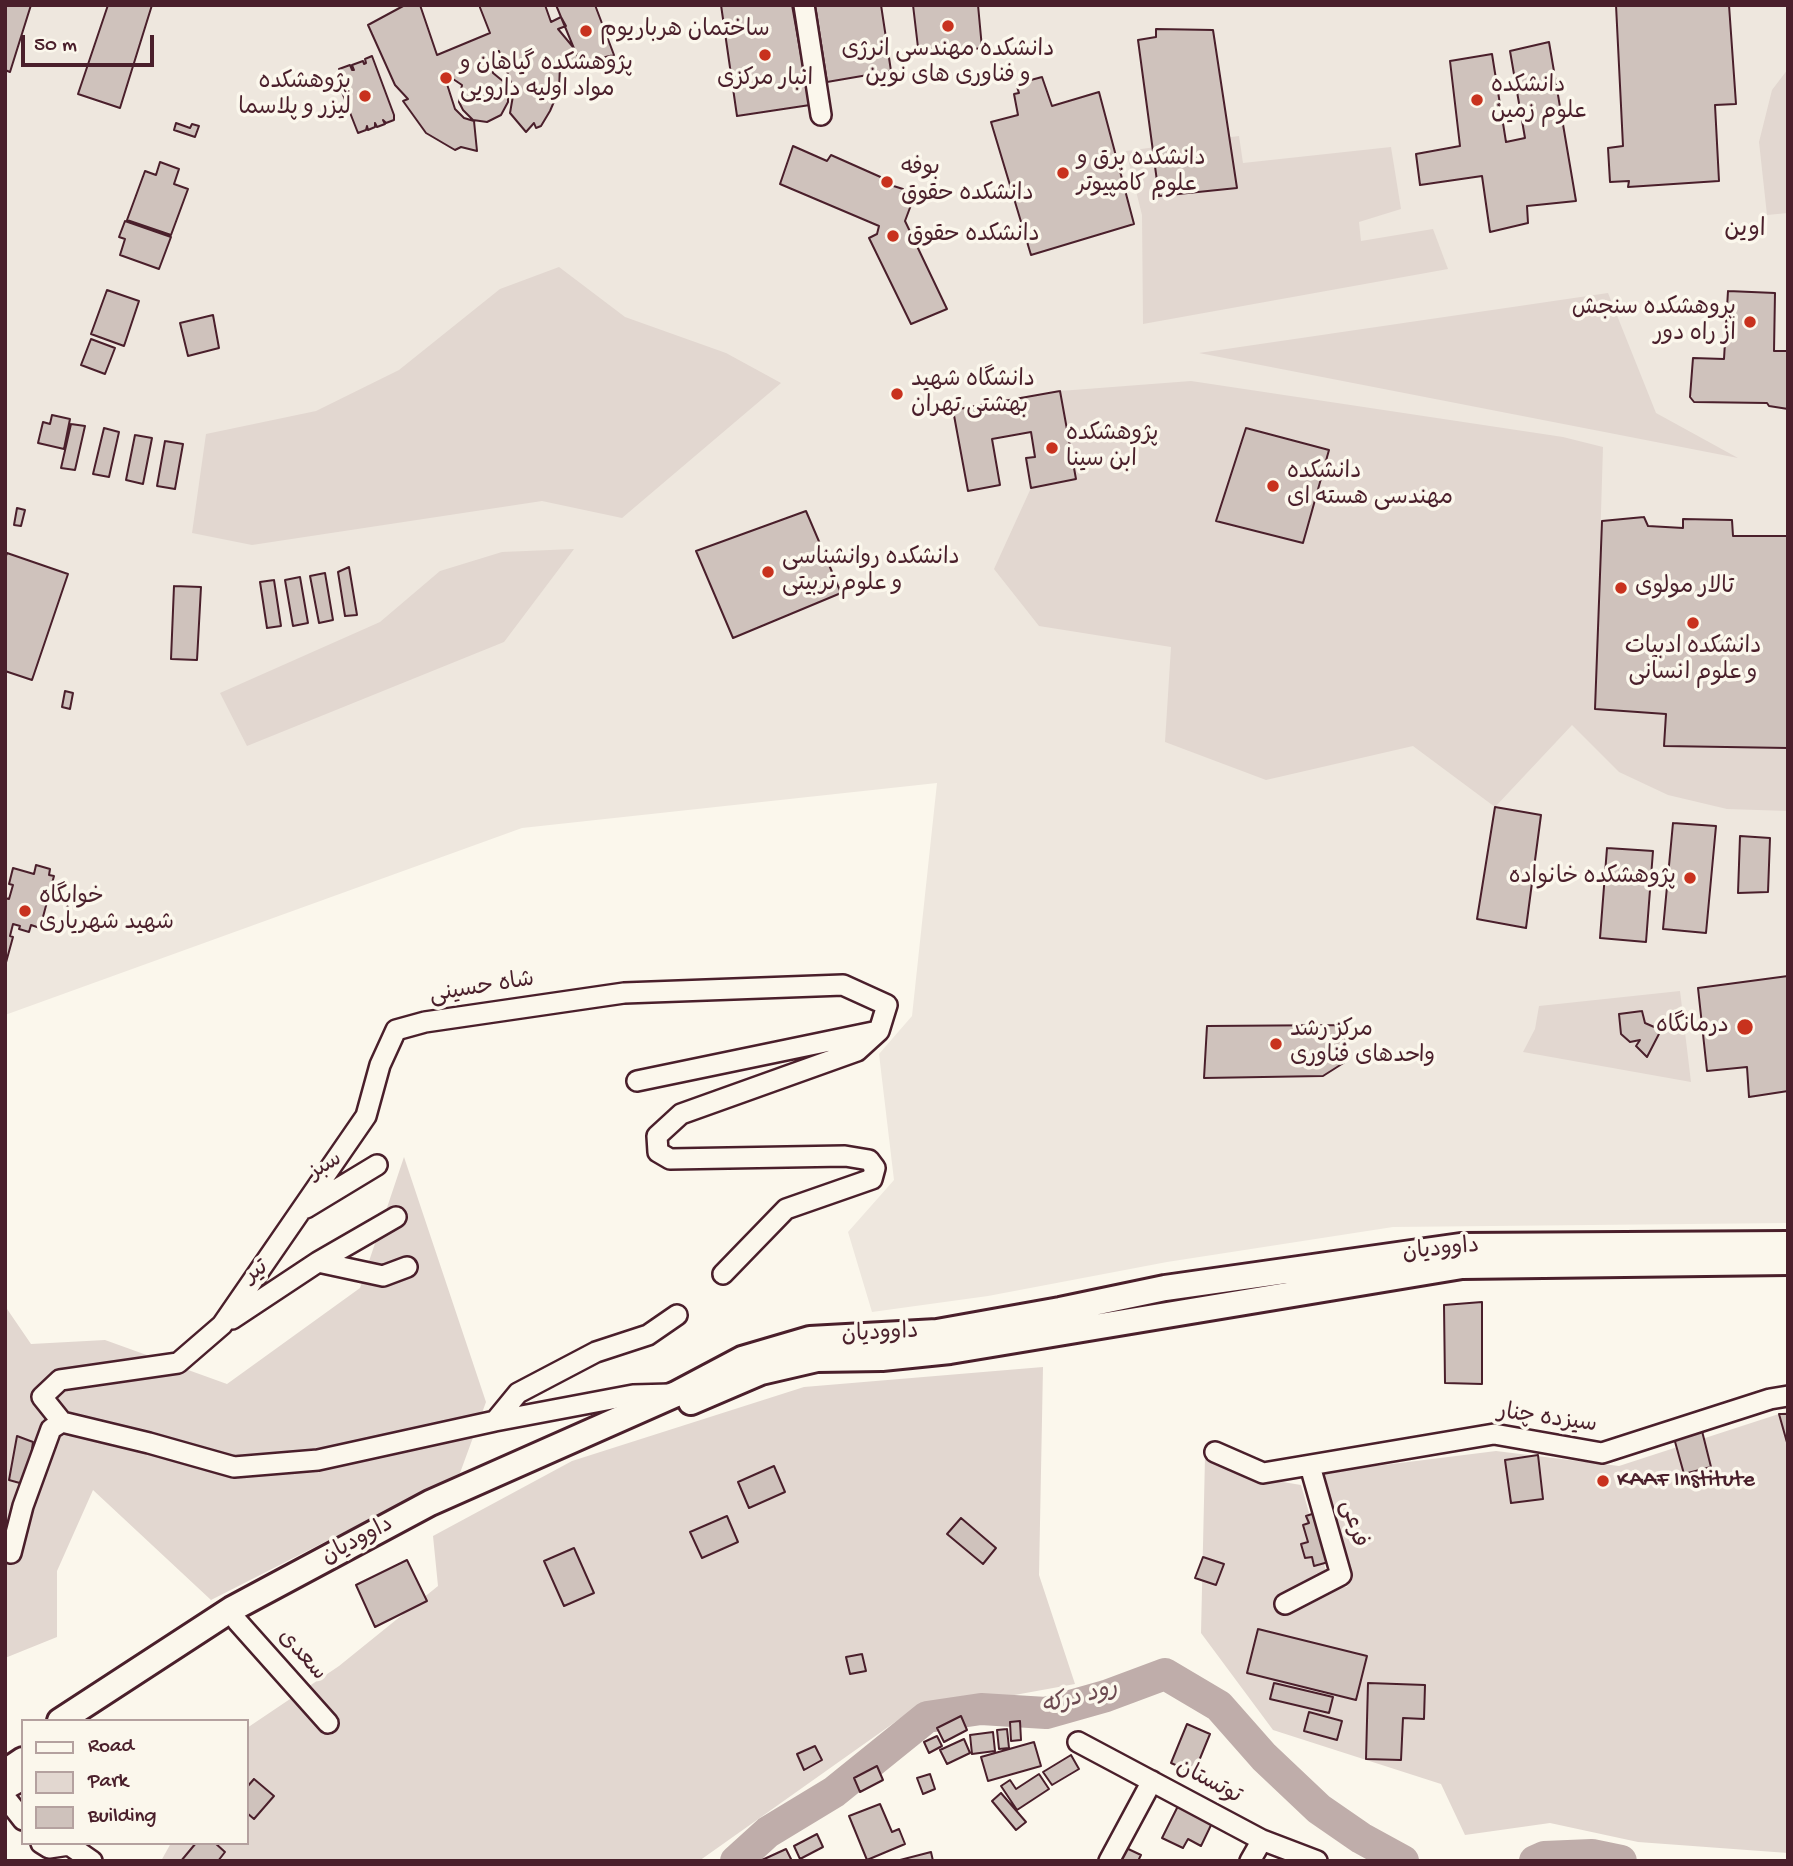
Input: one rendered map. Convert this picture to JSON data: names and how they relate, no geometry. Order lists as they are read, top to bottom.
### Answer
{
  "streets": {
    "street": [
      "شاه حسینی",
      "سبز",
      "داوودیان",
      "تیر",
      "سیزده چنار",
      "فرعی",
      "سعدی",
      "توتستان"
    ]
  },
  "crossings": [
    ["شاه حسینی", "سبز"],
    ["شاه حسینی", "تیر"],
    ["داوودیان", "سعدی"],
    ["سیزده چنار", "فرعی"]
  ],
  "districts": ["اوین"],
  "water": ["رود درکه"],
  "places": [
    "دانشکده مهندسی انرژی و فناوری های نوین",
    "ساختمان هرباریوم",
    "انبار مرکزی",
    "پژوهشکده گیاهان و مواد اولیه دارویی",
    "پژوهشکده لیزر و پلاسما",
    "دانشکده علوم زمین",
    "دانشکده برق و علوم کامپیوتر",
    "بوفه دانشکده حقوق",
    "دانشکده حقوق",
    "پروهشکده سنجش از راه دور",
    "دانشگاه شهید بهشتی تهران",
    "پژوهشکده ابن سینا",
    "دانشکده مهندسی هسته ای",
    "دانشکده روانشناسی و علوم تربیتی",
    "تالار مولوی",
    "دانشکده ادبیات و علوم انسانی",
    "پژوهشکده خانواده",
    "خوابگاه شهید شهریاری",
    "درمانگاه",
    "مرکز رشد واحدهای فناوری",
    "KAAF Institute"
  ],
  "legend": ["Road", "Park", "Building"],
  "scale_bar": "50 m"
}
